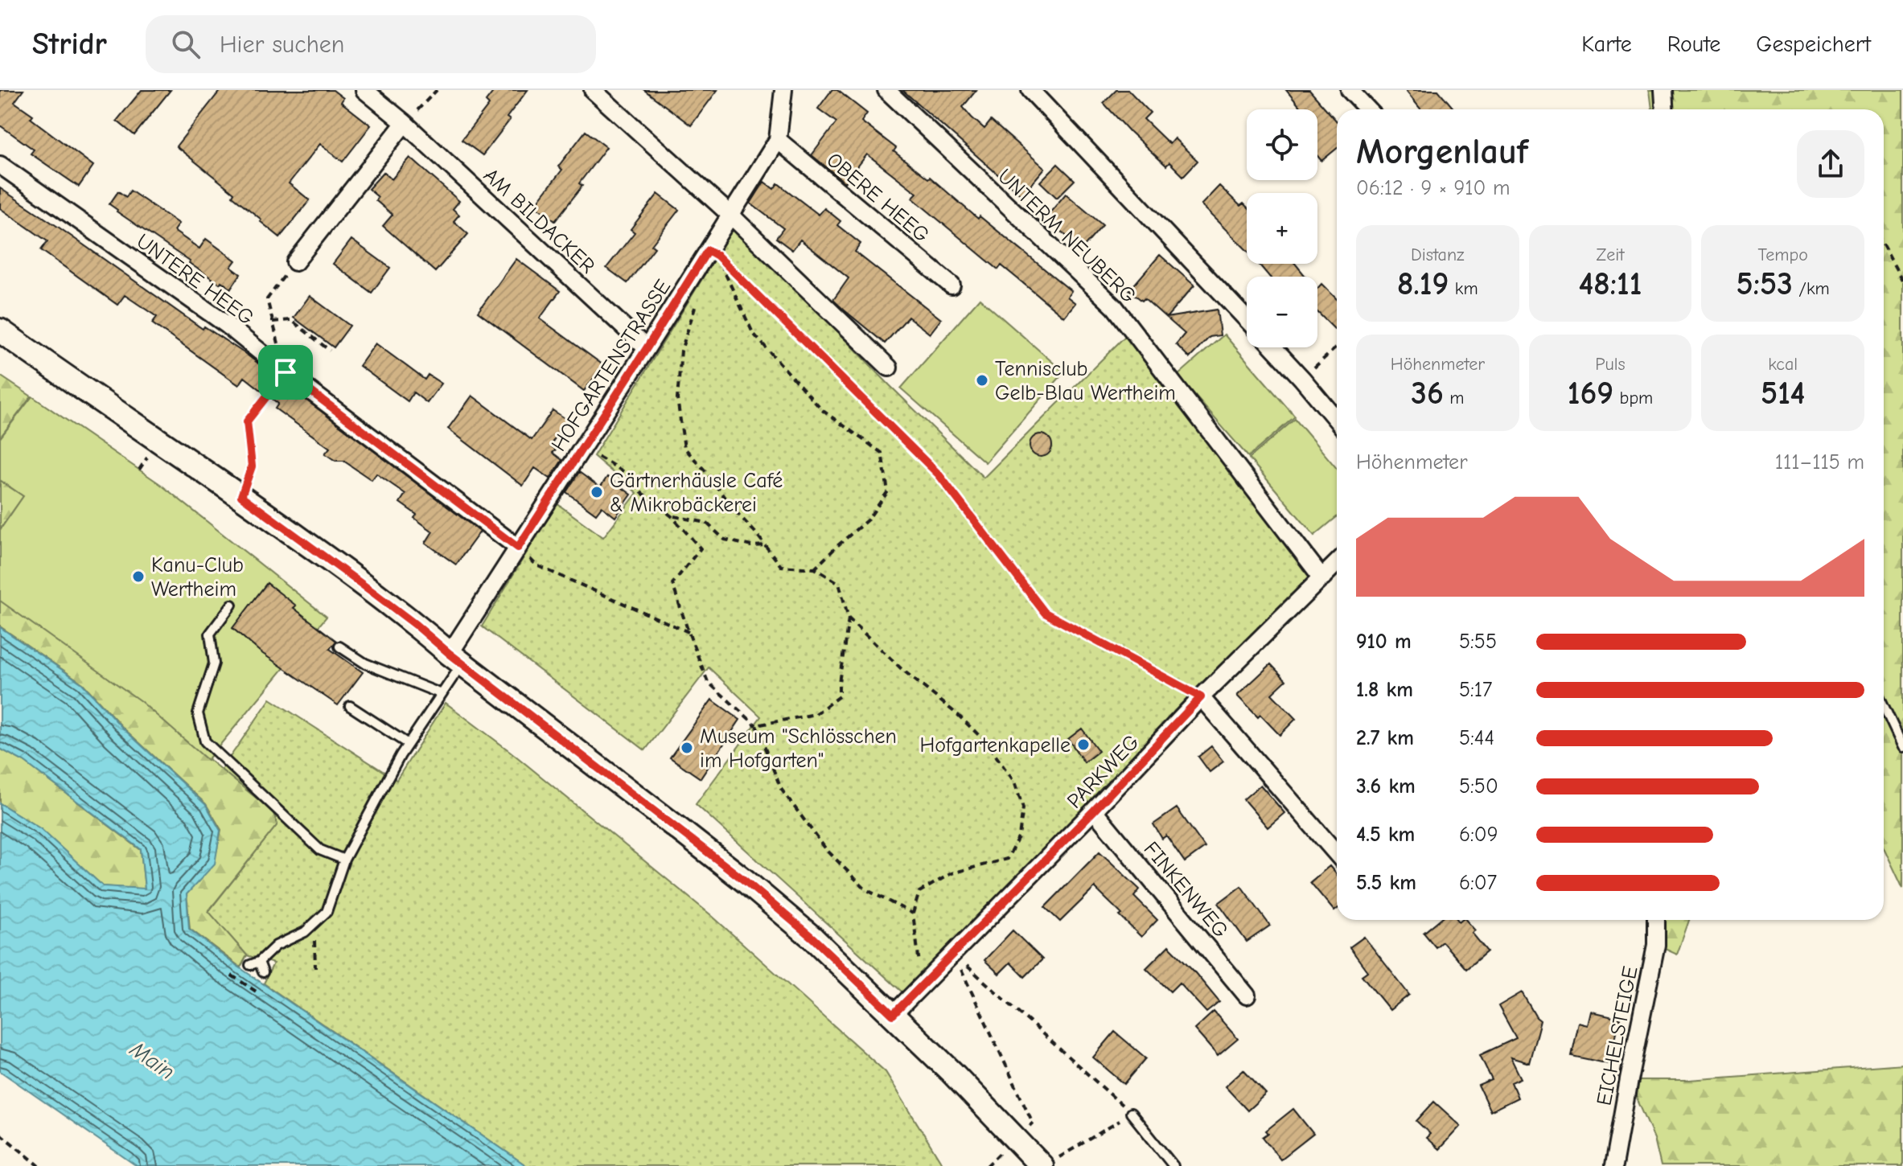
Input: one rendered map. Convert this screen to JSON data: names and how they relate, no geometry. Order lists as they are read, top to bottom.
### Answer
{
  "streets": {
    "street": [
      "OBERE HEEG",
      "AM BILDACKER",
      "UNTERM NEUBERG",
      "UNTERE HEEG",
      "HOFGARTENSTRASSE",
      "PARKWEG",
      "FINKENWEG",
      "EICHELSTEIGE"
    ]
  },
  "crossings": [
    ["OBERE HEEG", "HOFGARTENSTRASSE"],
    ["AM BILDACKER", "HOFGARTENSTRASSE"],
    ["UNTERM NEUBERG", "PARKWEG"],
    ["UNTERE HEEG", "HOFGARTENSTRASSE"],
    ["PARKWEG", "FINKENWEG"]
  ],
  "water": ["Main"],
  "places": [
    "Tennisclub Gelb-Blau Wertheim",
    "Gärtnerhäusle Café & Mikrobäckerei",
    "Kanu-Club Wertheim",
    "Hofgartenkapelle",
    "Museum \"Schlösschen im Hofgarten\""
  ],
  "page": {
    "header": "Stridr",
    "search": "Hier suchen",
    "nav": ["Karte", "Route", "Gespeichert"],
    "map_buttons": ["+", "−"],
    "heading": ["Morgenlauf", "06:12 · 9 × 910 m"],
    "stats": [
      ["Distanz", "8.19 km"],
      ["Zeit", "48:11"],
      ["Tempo", "5:53 /km"],
      ["Höhenmeter", "36 m"],
      ["Puls", "169 bpm"],
      ["kcal", "514"]
    ],
    "chart": ["Höhenmeter", "111–115 m"],
    "list": [
      {
        "name": "910 m",
        "note": "5:55"
      },
      {
        "name": "1.8 km",
        "note": "5:17"
      },
      {
        "name": "2.7 km",
        "note": "5:44"
      },
      {
        "name": "3.6 km",
        "note": "5:50"
      },
      {
        "name": "4.5 km",
        "note": "6:09"
      },
      {
        "name": "5.5 km",
        "note": "6:07"
      }
    ]
  }
}
